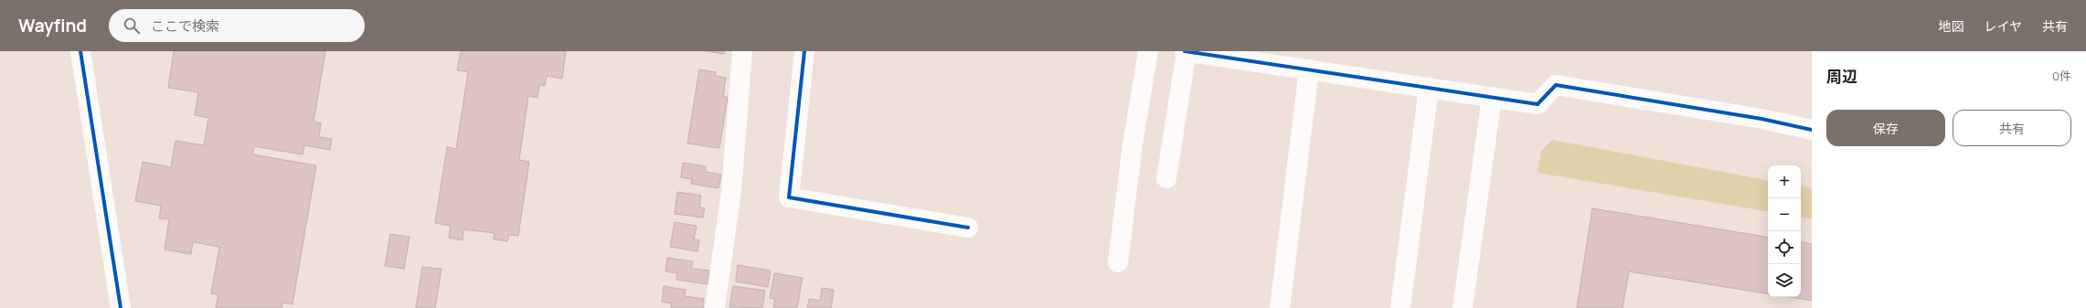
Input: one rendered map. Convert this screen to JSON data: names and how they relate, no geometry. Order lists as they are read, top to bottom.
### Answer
{
  "page": {
    "header": "Wayfind",
    "search": "ここで検索",
    "nav": ["地図", "レイヤ", "共有"],
    "heading": ["周辺", "0件"],
    "buttons": ["保存", "共有"],
    "map_buttons": ["+", "−"]
  }
}
